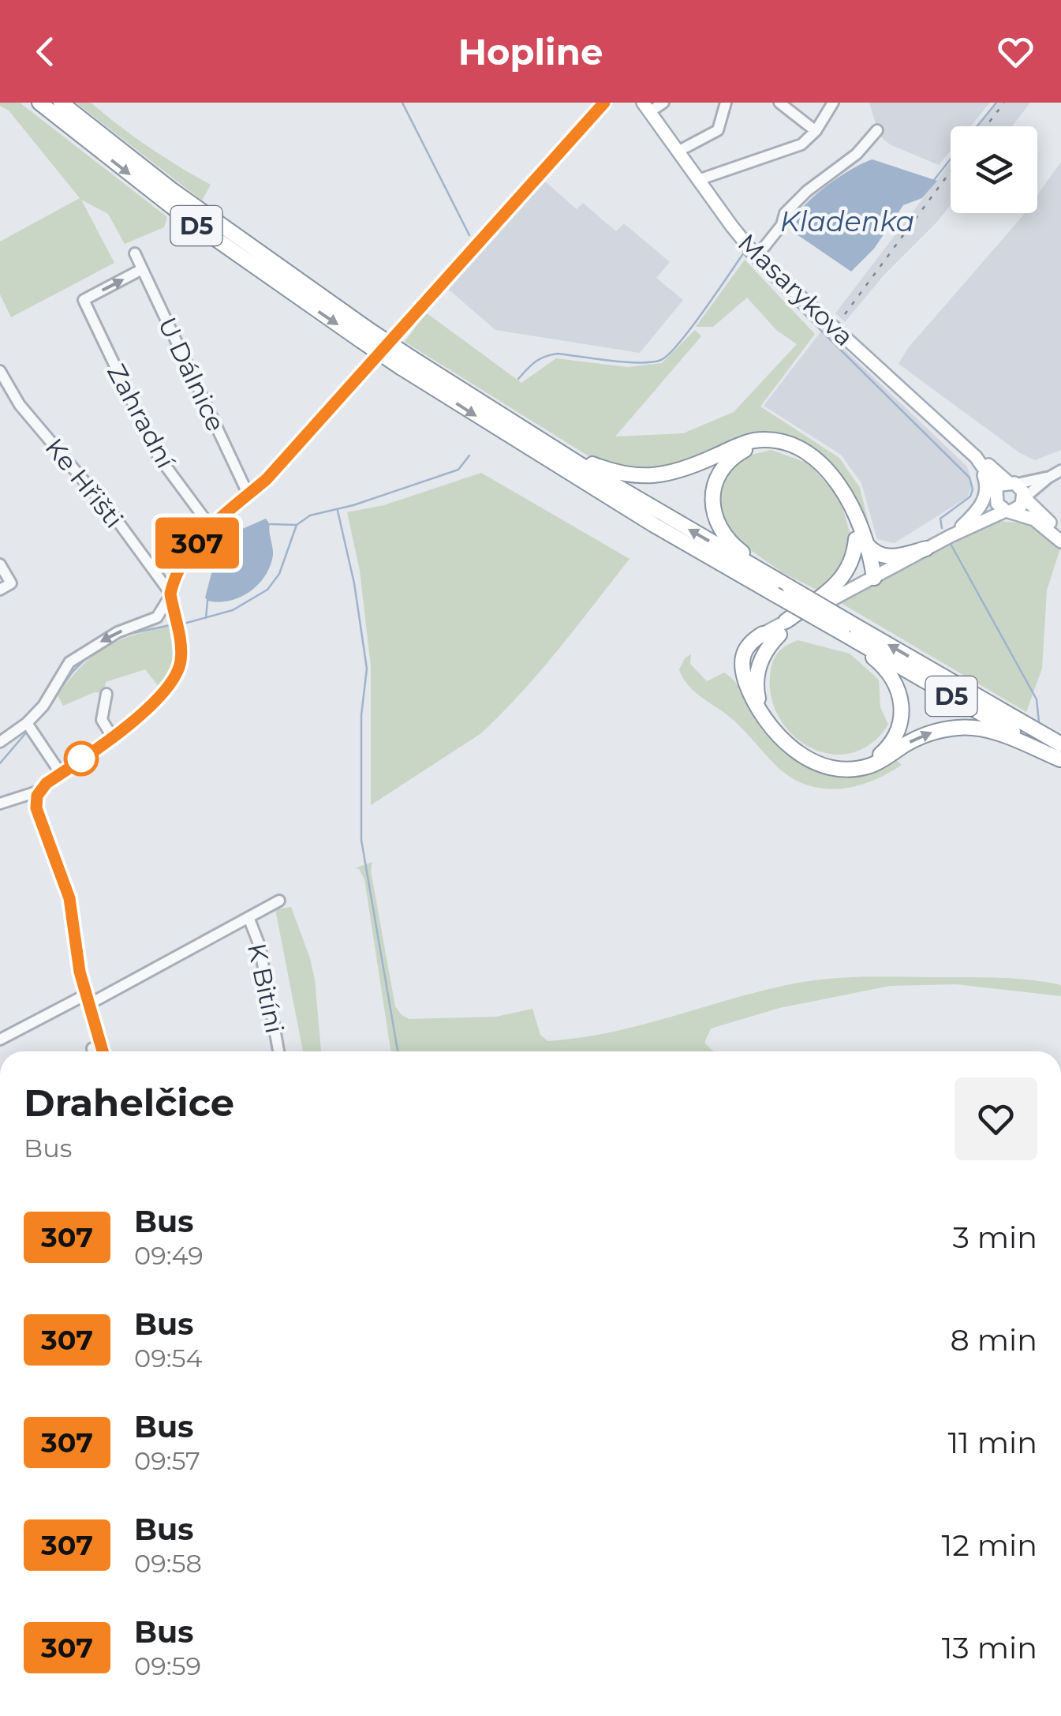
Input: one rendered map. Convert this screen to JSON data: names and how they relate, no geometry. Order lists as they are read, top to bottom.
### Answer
{
  "streets": {
    "highway": ["D5"],
    "main road": ["Masarykova"],
    "street": [
      "U Dálnice",
      "Zahradní",
      "Ke Hřišti",
      "K Bitíni"
    ]
  },
  "crossings": [
    ["U Dálnice", "Zahradní"]
  ],
  "one_way": ["Zahradní"],
  "water": ["Kladenka"],
  "lines": ["bus line 307"],
  "page": {
    "header": "Hopline",
    "on_map": "307",
    "heading": ["Drahelčice", "Bus"],
    "list": [
      {
        "mark": "307",
        "name": "Bus",
        "note": "09:49",
        "value": "3 min"
      },
      {
        "mark": "307",
        "name": "Bus",
        "note": "09:54",
        "value": "8 min"
      },
      {
        "mark": "307",
        "name": "Bus",
        "note": "09:57",
        "value": "11 min"
      },
      {
        "mark": "307",
        "name": "Bus",
        "note": "09:58",
        "value": "12 min"
      },
      {
        "mark": "307",
        "name": "Bus",
        "note": "09:59",
        "value": "13 min"
      }
    ]
  }
}
